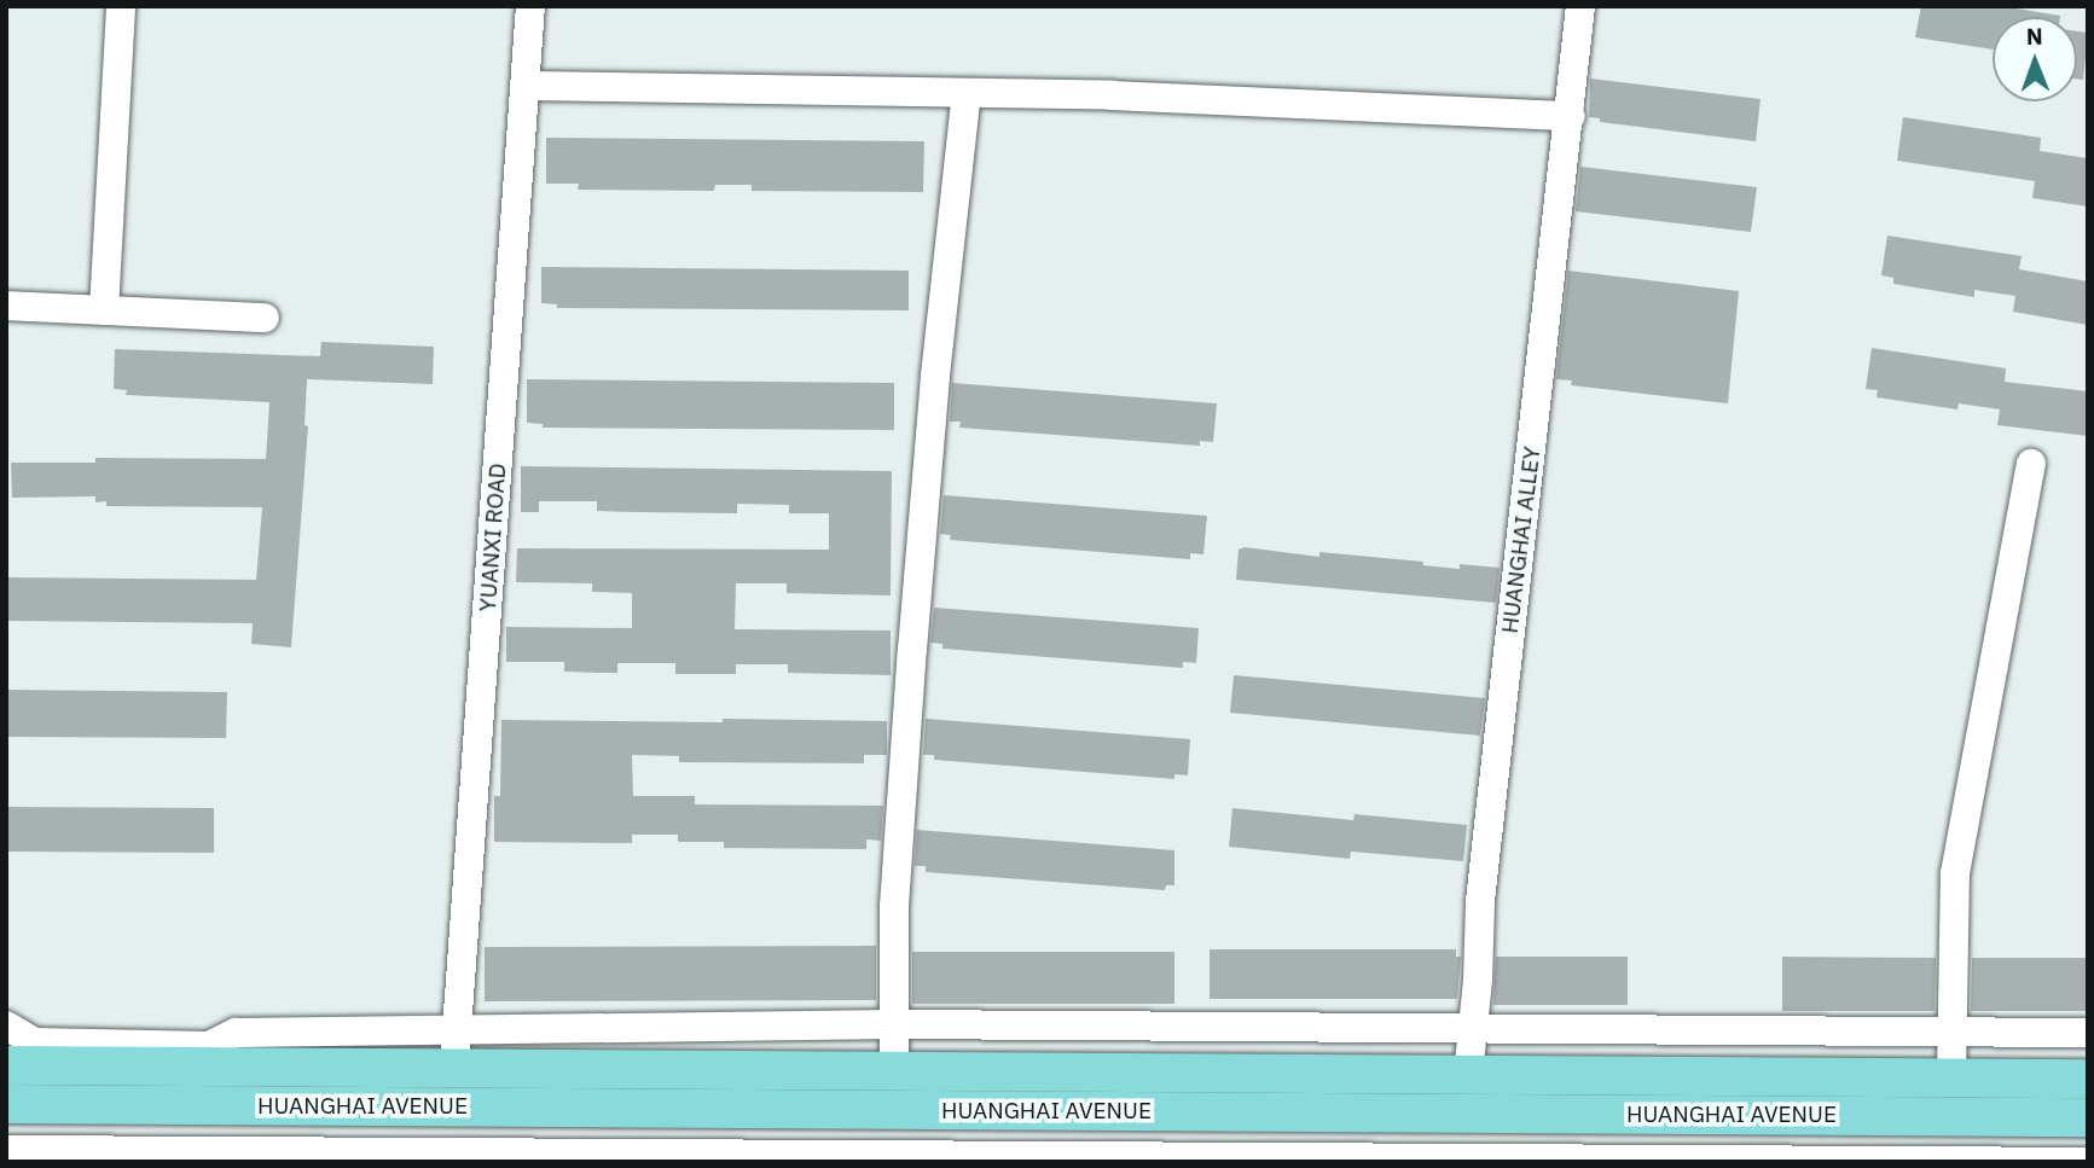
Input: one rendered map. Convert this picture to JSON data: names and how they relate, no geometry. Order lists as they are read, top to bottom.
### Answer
{
  "streets": {
    "main road": ["HUANGHAI AVENUE"],
    "street": ["YUANXI ROAD", "HUANGHAI ALLEY"]
  },
  "crossings": [
    ["YUANXI ROAD", "HUANGHAI AVENUE"],
    ["HUANGHAI ALLEY", "HUANGHAI AVENUE"]
  ],
  "north": "top"
}
